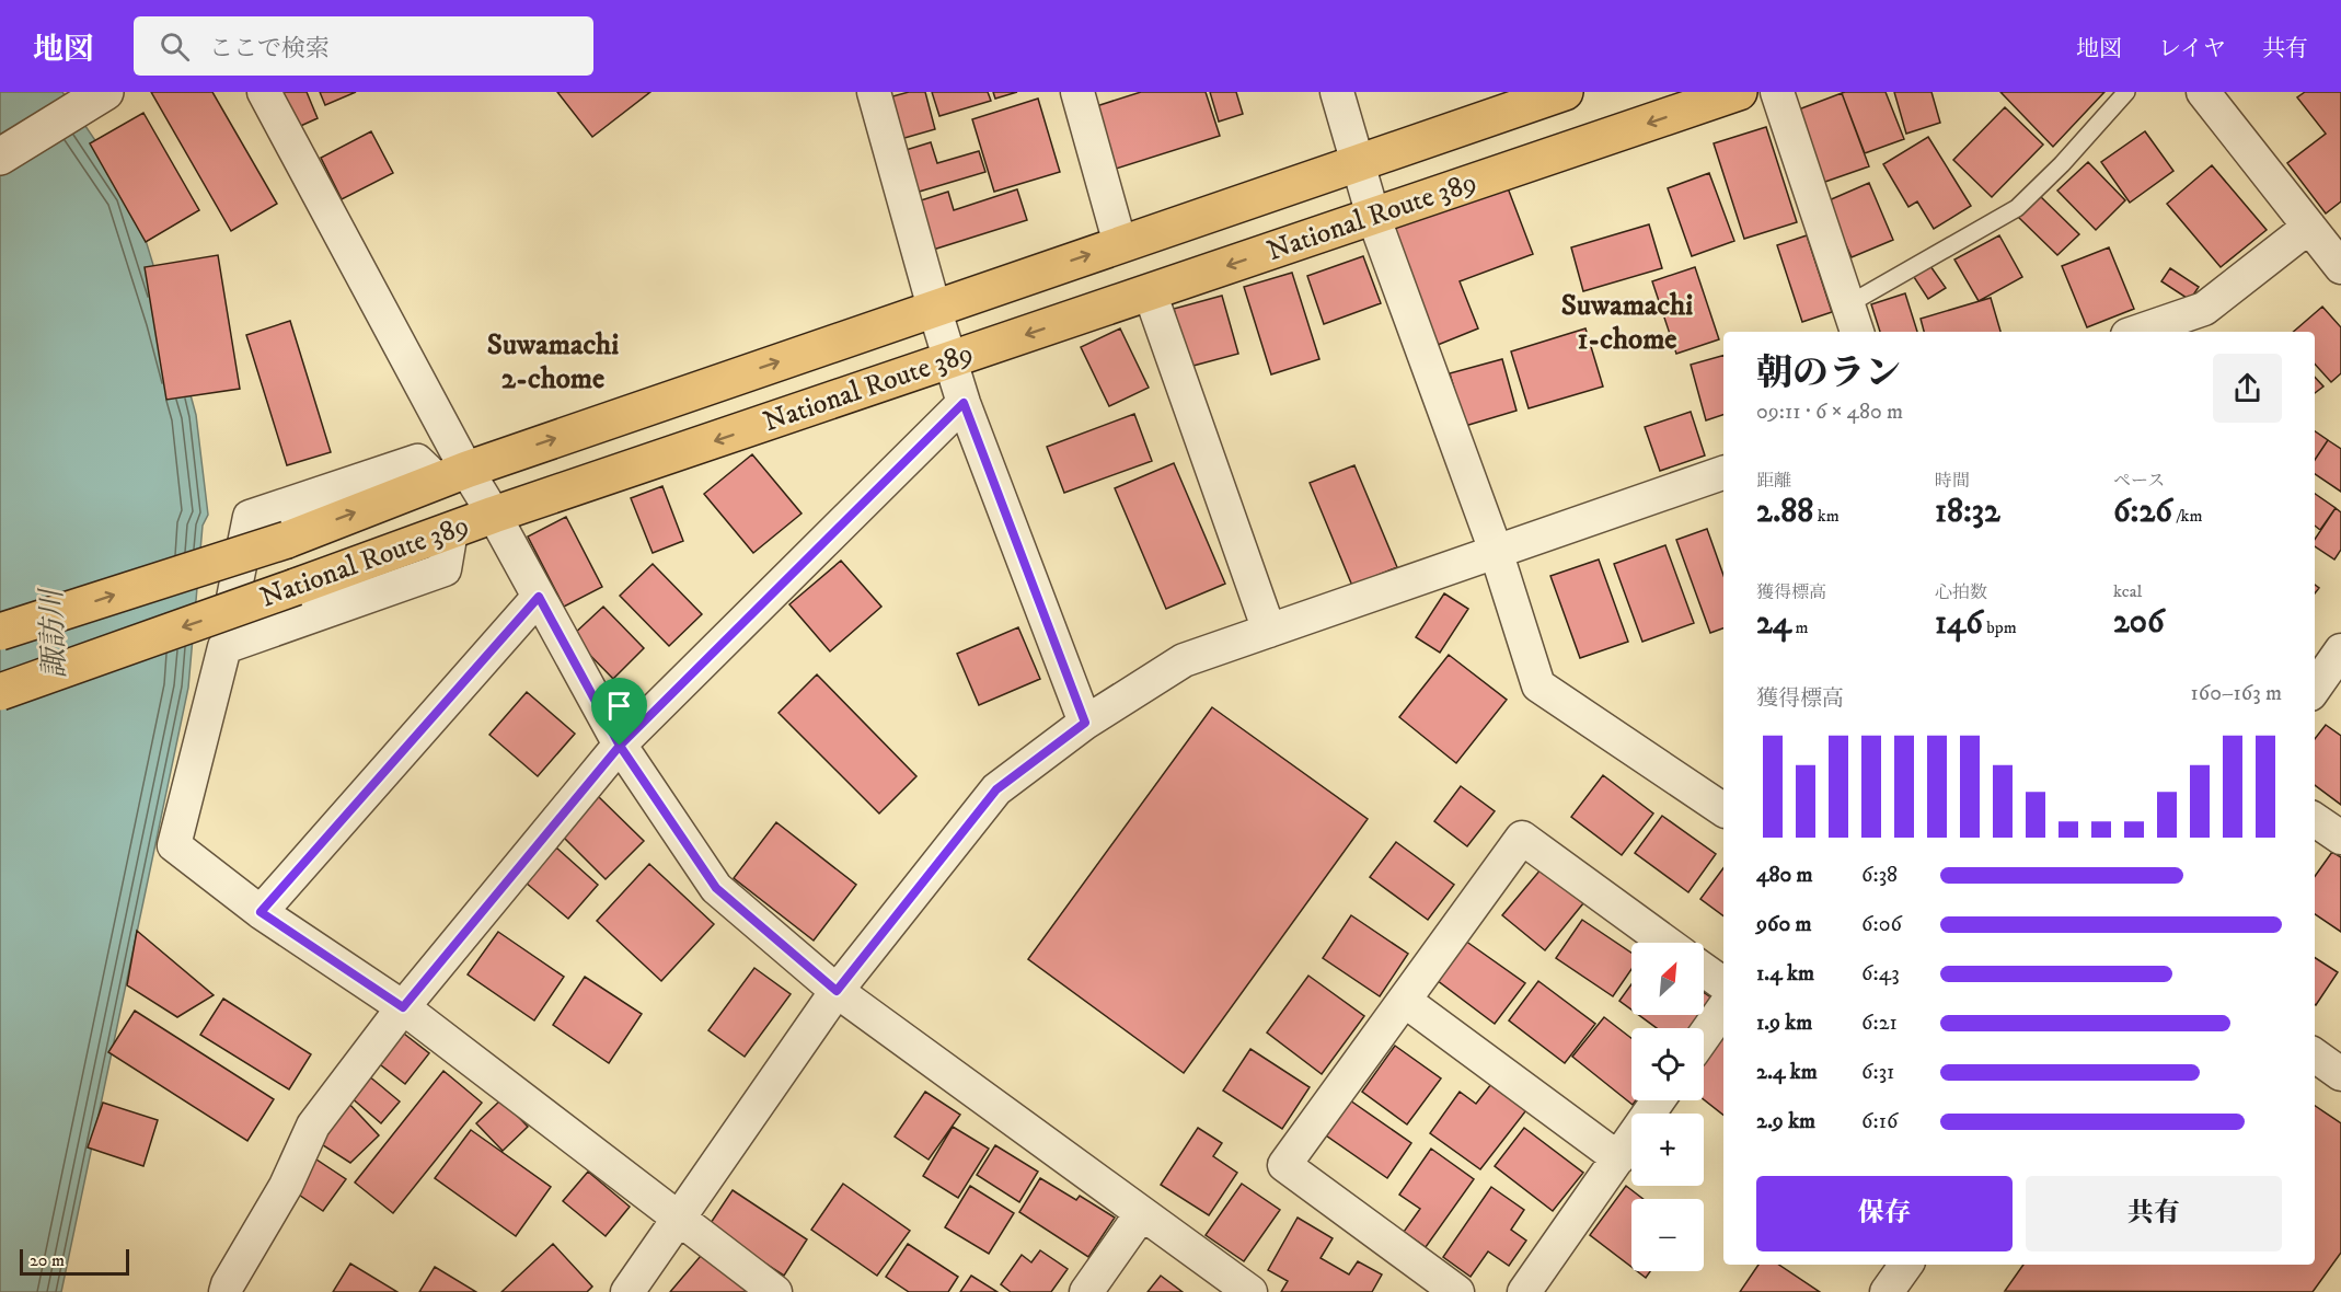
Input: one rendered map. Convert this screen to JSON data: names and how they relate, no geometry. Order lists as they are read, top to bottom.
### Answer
{
  "streets": {
    "highway": ["National Route 389"]
  },
  "districts": ["Suwamachi 1-chome", "Suwamachi 2-chome"],
  "water": ["諏訪川"],
  "scale_bar": "20 m",
  "north": "top right",
  "page": {
    "header": "地図",
    "search": "ここで検索",
    "nav": ["地図", "レイヤ", "共有"],
    "heading": ["朝のラン", "09:11 · 6 × 480 m"],
    "stats": [
      ["距離", "2.88 km"],
      ["時間", "18:32"],
      ["ペース", "6:26 /km"],
      ["獲得標高", "24 m"],
      ["心拍数", "146 bpm"],
      ["kcal", "206"]
    ],
    "chart": ["獲得標高", "160–163 m"],
    "list": [
      {
        "name": "480 m",
        "note": "6:38"
      },
      {
        "name": "960 m",
        "note": "6:06"
      },
      {
        "name": "1.4 km",
        "note": "6:43"
      },
      {
        "name": "1.9 km",
        "note": "6:21"
      },
      {
        "name": "2.4 km",
        "note": "6:31"
      },
      {
        "name": "2.9 km",
        "note": "6:16"
      }
    ],
    "map_buttons": ["+", "−"],
    "buttons": ["保存", "共有"],
    "scale": "20 m"
  }
}
